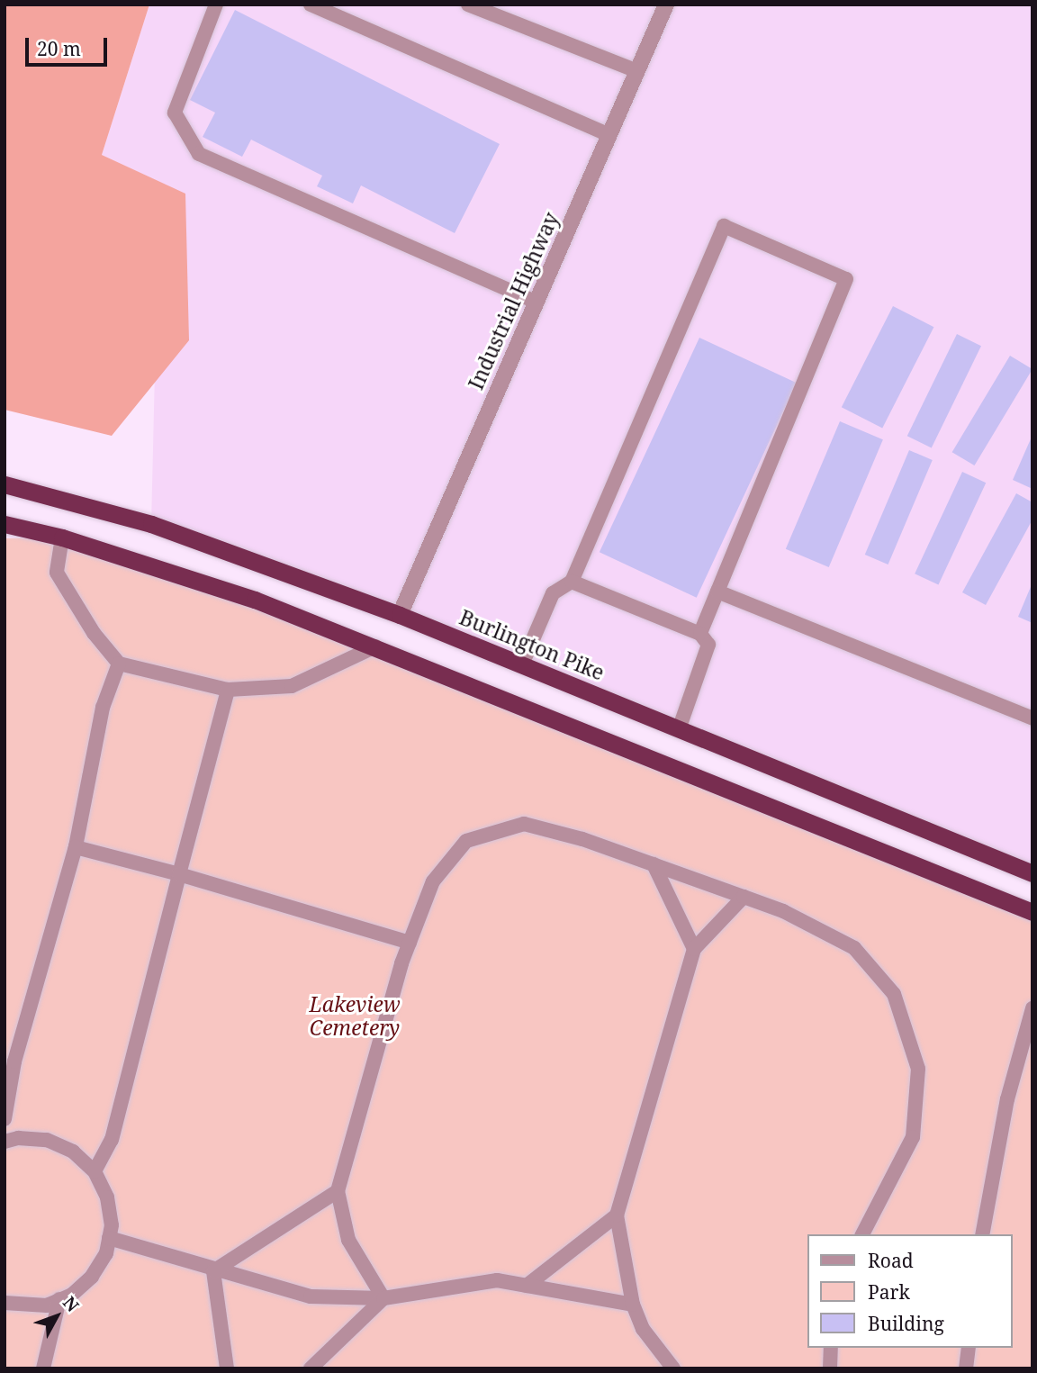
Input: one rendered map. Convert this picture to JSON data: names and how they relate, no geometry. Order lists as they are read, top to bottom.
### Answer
{
  "streets": {
    "highway": ["Burlington Pike"],
    "street": ["Industrial Highway"]
  },
  "crossings": [
    ["Industrial Highway", "Burlington Pike"]
  ],
  "parks": ["Lakeview Cemetery"],
  "legend": ["Road", "Park", "Building"],
  "scale_bar": "20 m",
  "north": "top right"
}
